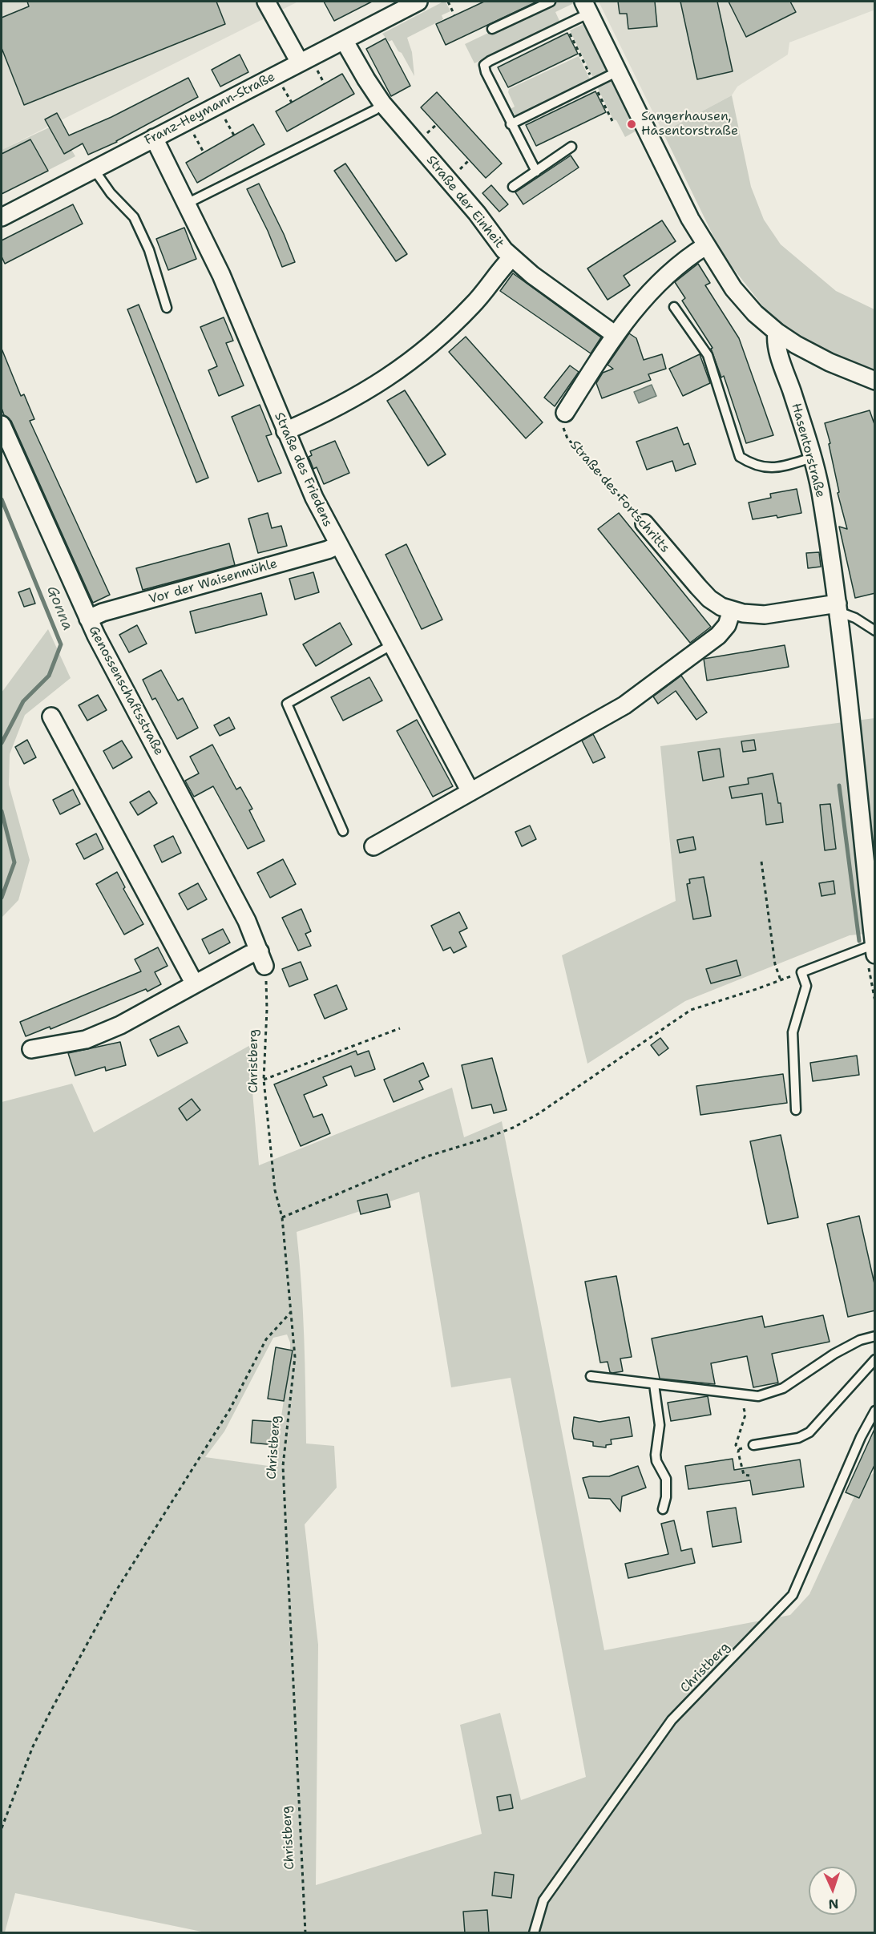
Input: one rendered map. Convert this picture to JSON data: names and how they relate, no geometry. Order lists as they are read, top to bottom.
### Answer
{
  "streets": {
    "street": [
      "Franz-Heymann-Straße",
      "Straße der Einheit",
      "Hasentorstraße",
      "Straße des Friedens",
      "Straße des Fortschritts",
      "Vor der Waisenmühle",
      "Genossenschaftsstraße"
    ],
    "lane": ["Christberg"]
  },
  "crossings": [
    ["Franz-Heymann-Straße", "Straße der Einheit"],
    ["Franz-Heymann-Straße", "Straße des Friedens"],
    ["Hasentorstraße", "Straße des Fortschritts"],
    ["Straße des Friedens", "Vor der Waisenmühle"],
    ["Vor der Waisenmühle", "Genossenschaftsstraße"],
    ["Genossenschaftsstraße", "Christberg"]
  ],
  "water": ["Gonna"],
  "places": ["Sangerhausen, Hasentorstraße"],
  "north": "bottom"
}
